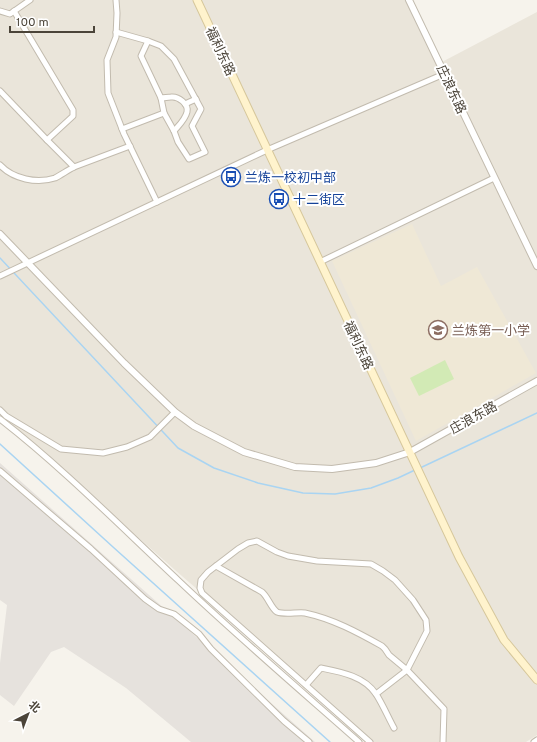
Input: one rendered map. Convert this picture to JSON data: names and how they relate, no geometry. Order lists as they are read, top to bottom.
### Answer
{
  "streets": {
    "main road": ["福利东路"],
    "street": ["庄浪东路"]
  },
  "crossings": [
    ["福利东路", "庄浪东路"]
  ],
  "places": {
    "bus stop": ["兰炼一校初中部", "十二街区"],
    "school or university": ["兰炼第一小学"]
  },
  "scale_bar": "100 m",
  "north": "top right"
}
